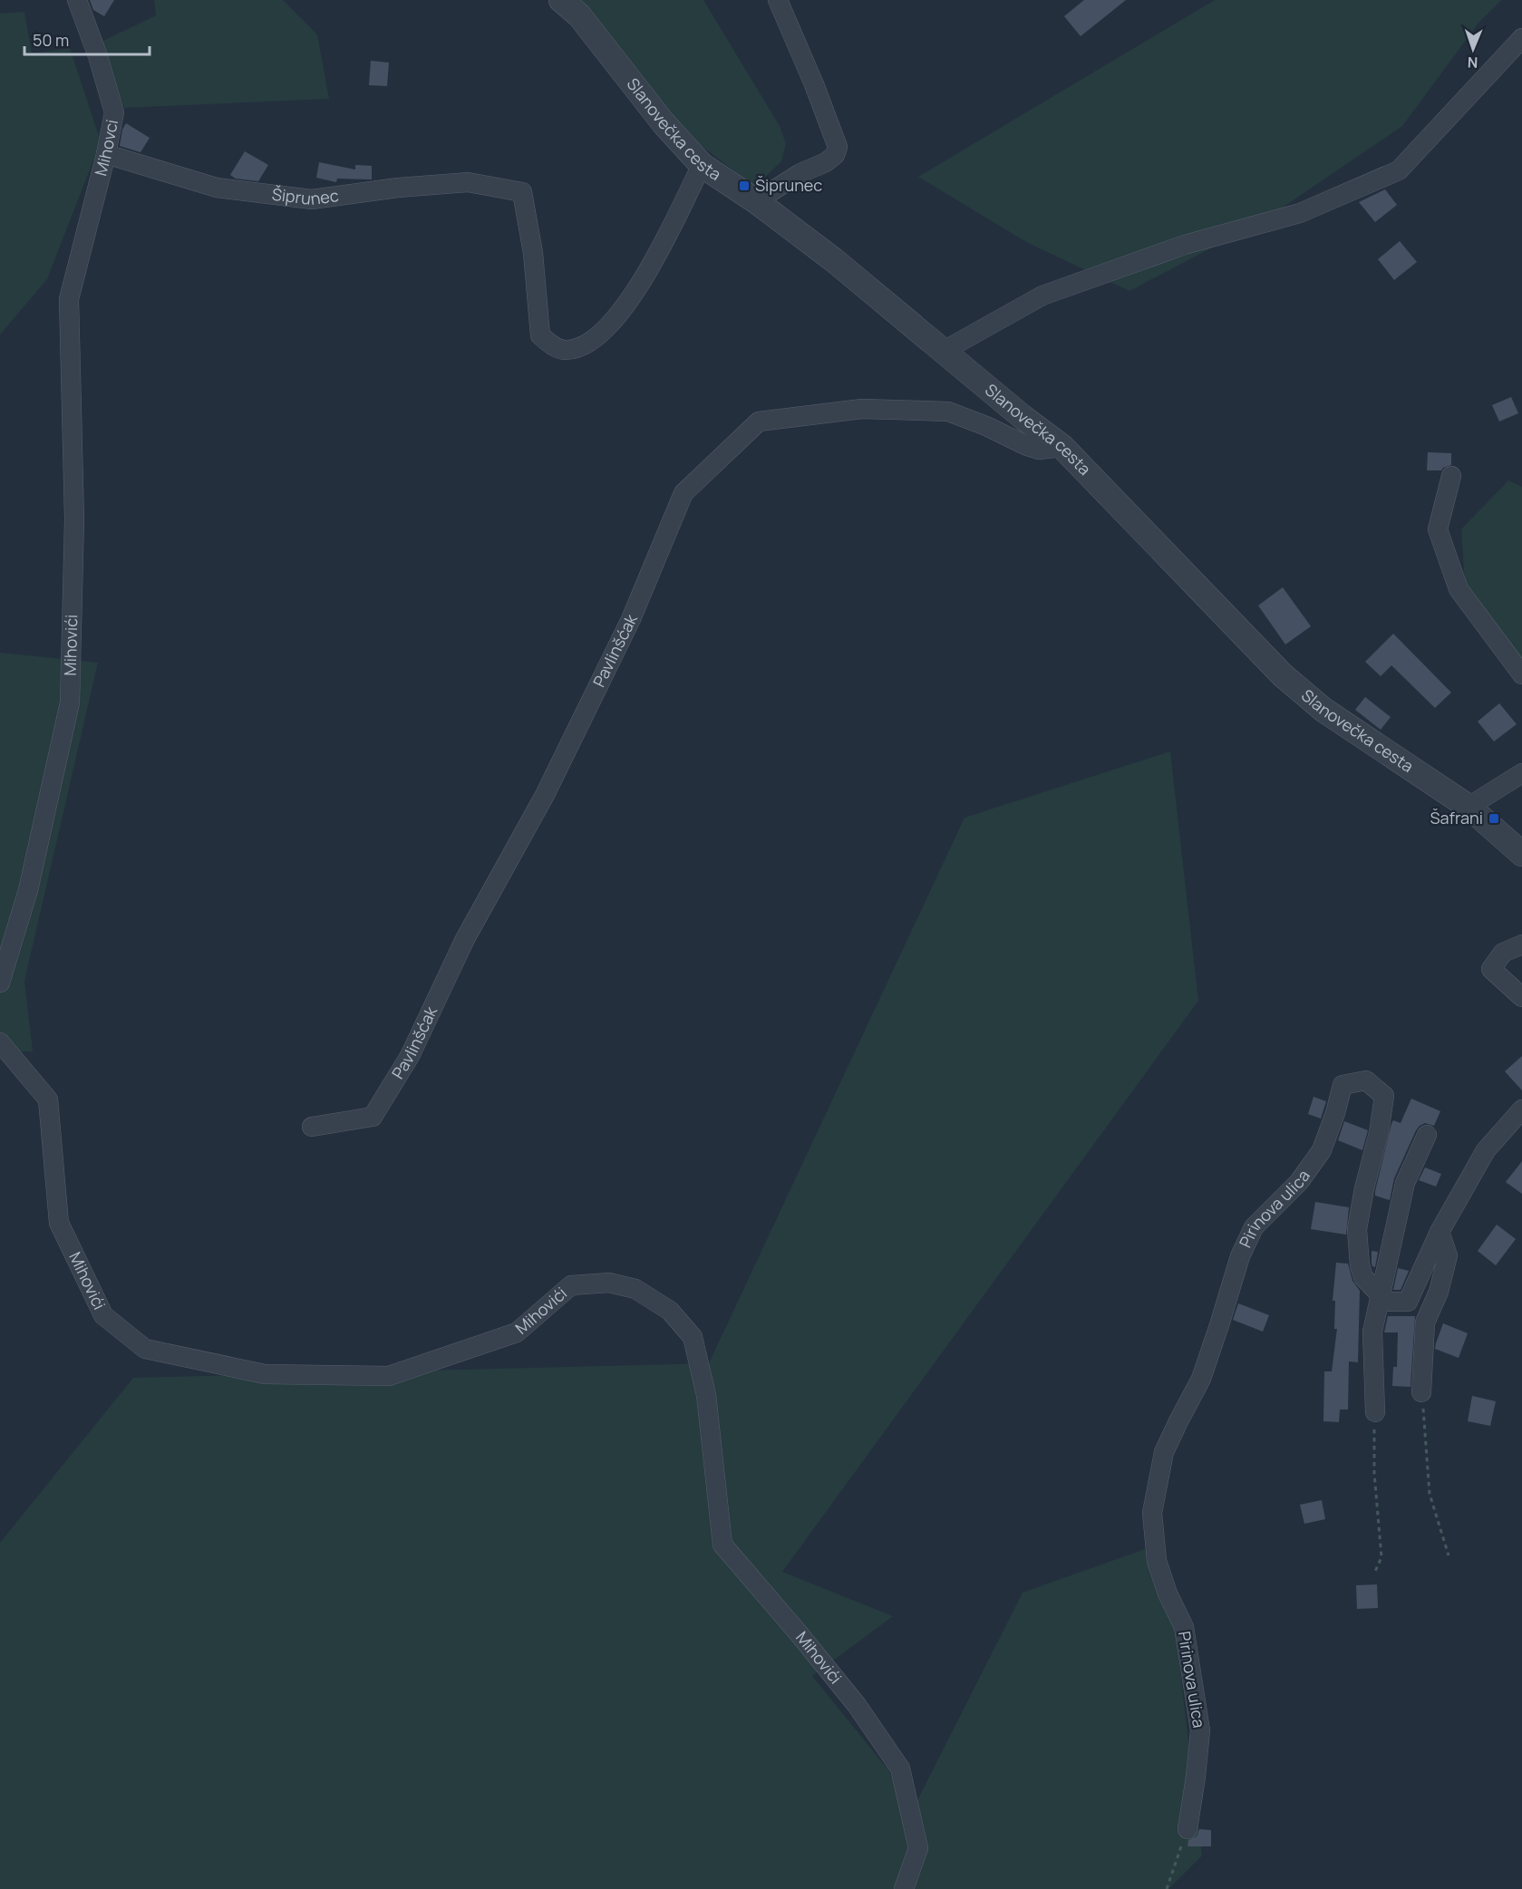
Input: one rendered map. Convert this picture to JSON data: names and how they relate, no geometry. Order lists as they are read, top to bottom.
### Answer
{
  "streets": {
    "street": [
      "Slanovečka cesta",
      "Mihovci",
      "Šiprunec",
      "Mihovići",
      "Pavlinšćak",
      "Pirinova ulica"
    ]
  },
  "crossings": [
    ["Slanovečka cesta", "Šiprunec"],
    ["Slanovečka cesta", "Pavlinšćak"],
    ["Mihovci", "Šiprunec"],
    ["Mihovci", "Mihovići"]
  ],
  "places": {
    "transit": ["Šiprunec", "Šafrani"]
  },
  "scale_bar": "50 m",
  "north": "bottom"
}
